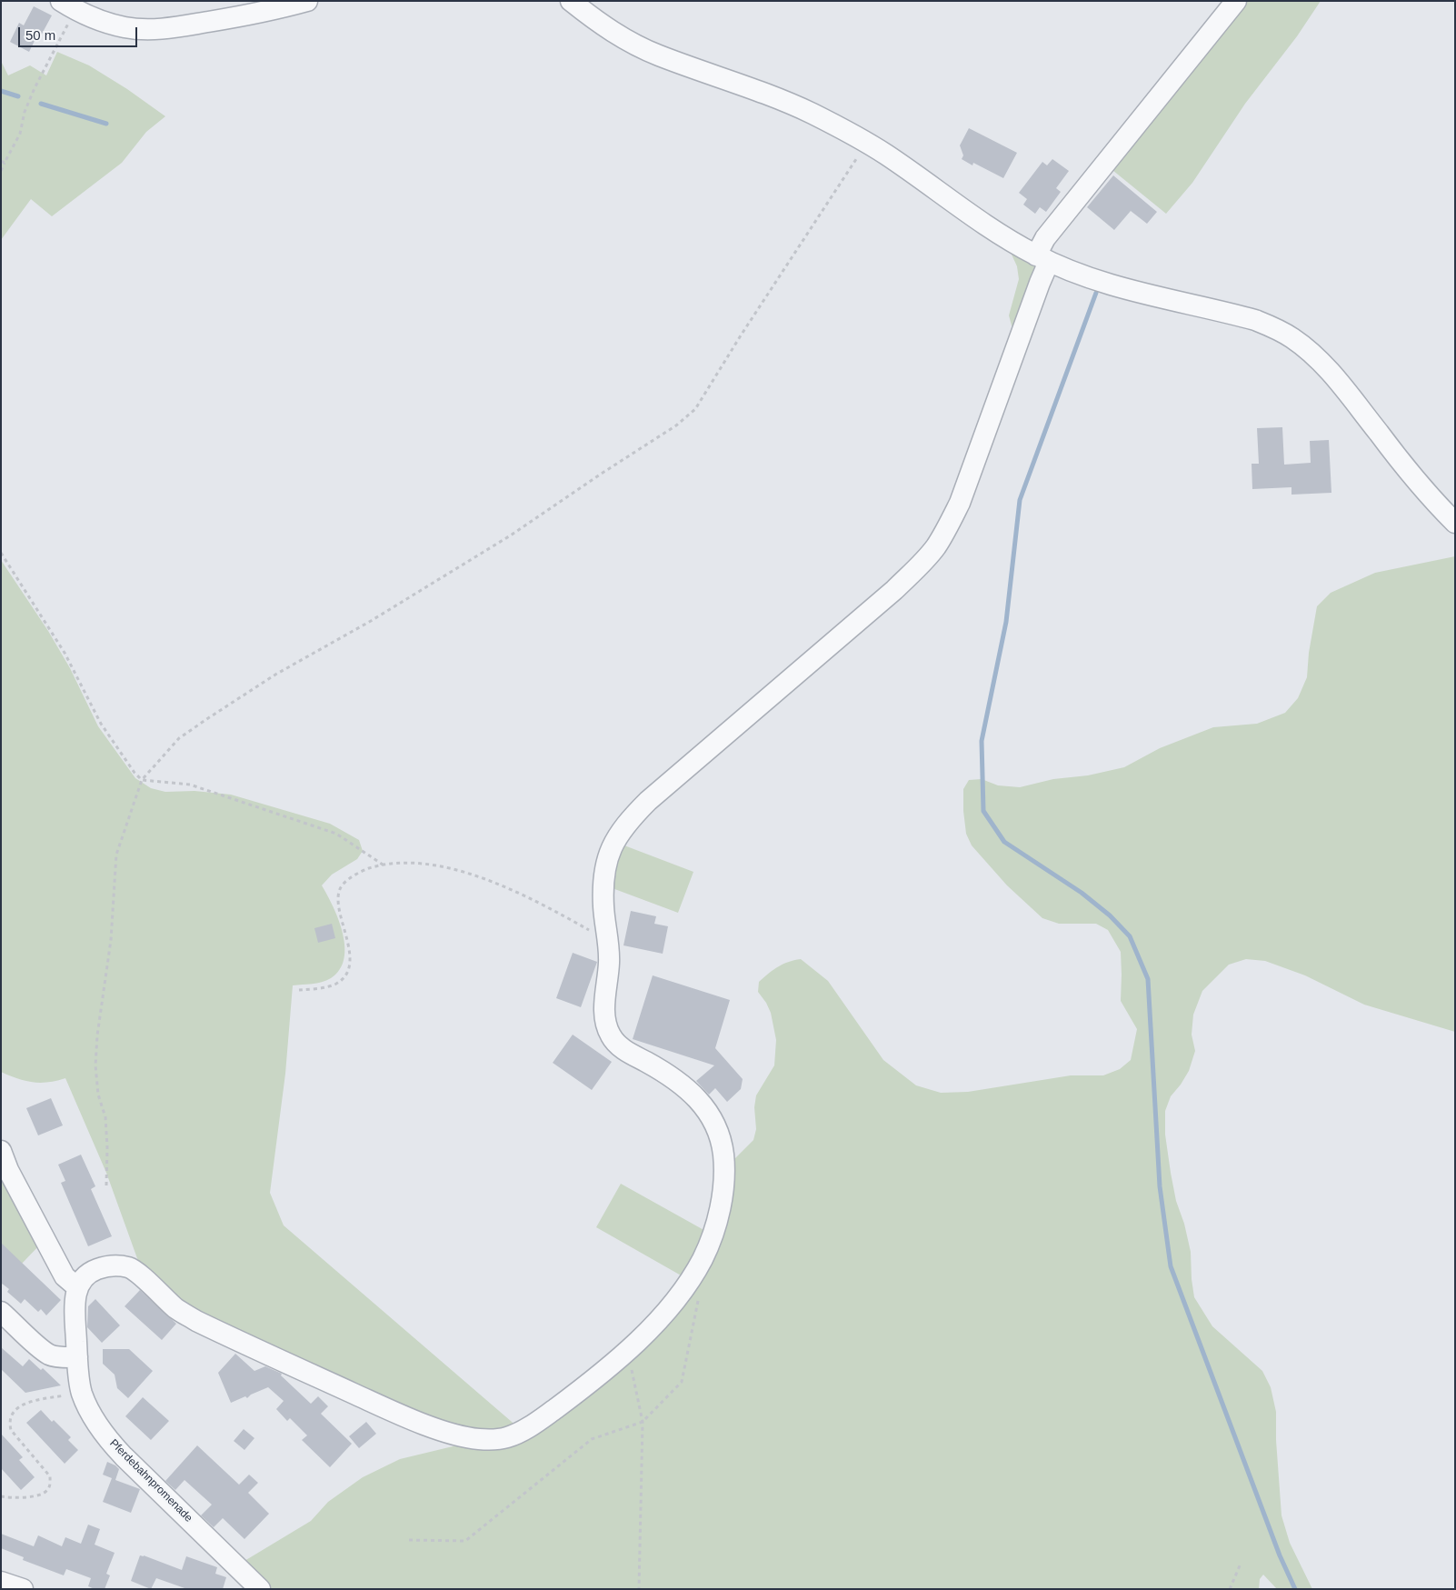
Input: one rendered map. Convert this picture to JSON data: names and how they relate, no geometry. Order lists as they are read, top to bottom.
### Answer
{
  "streets": {
    "street": ["Pferdebahnpromenade"]
  },
  "scale_bar": "50 m"
}
